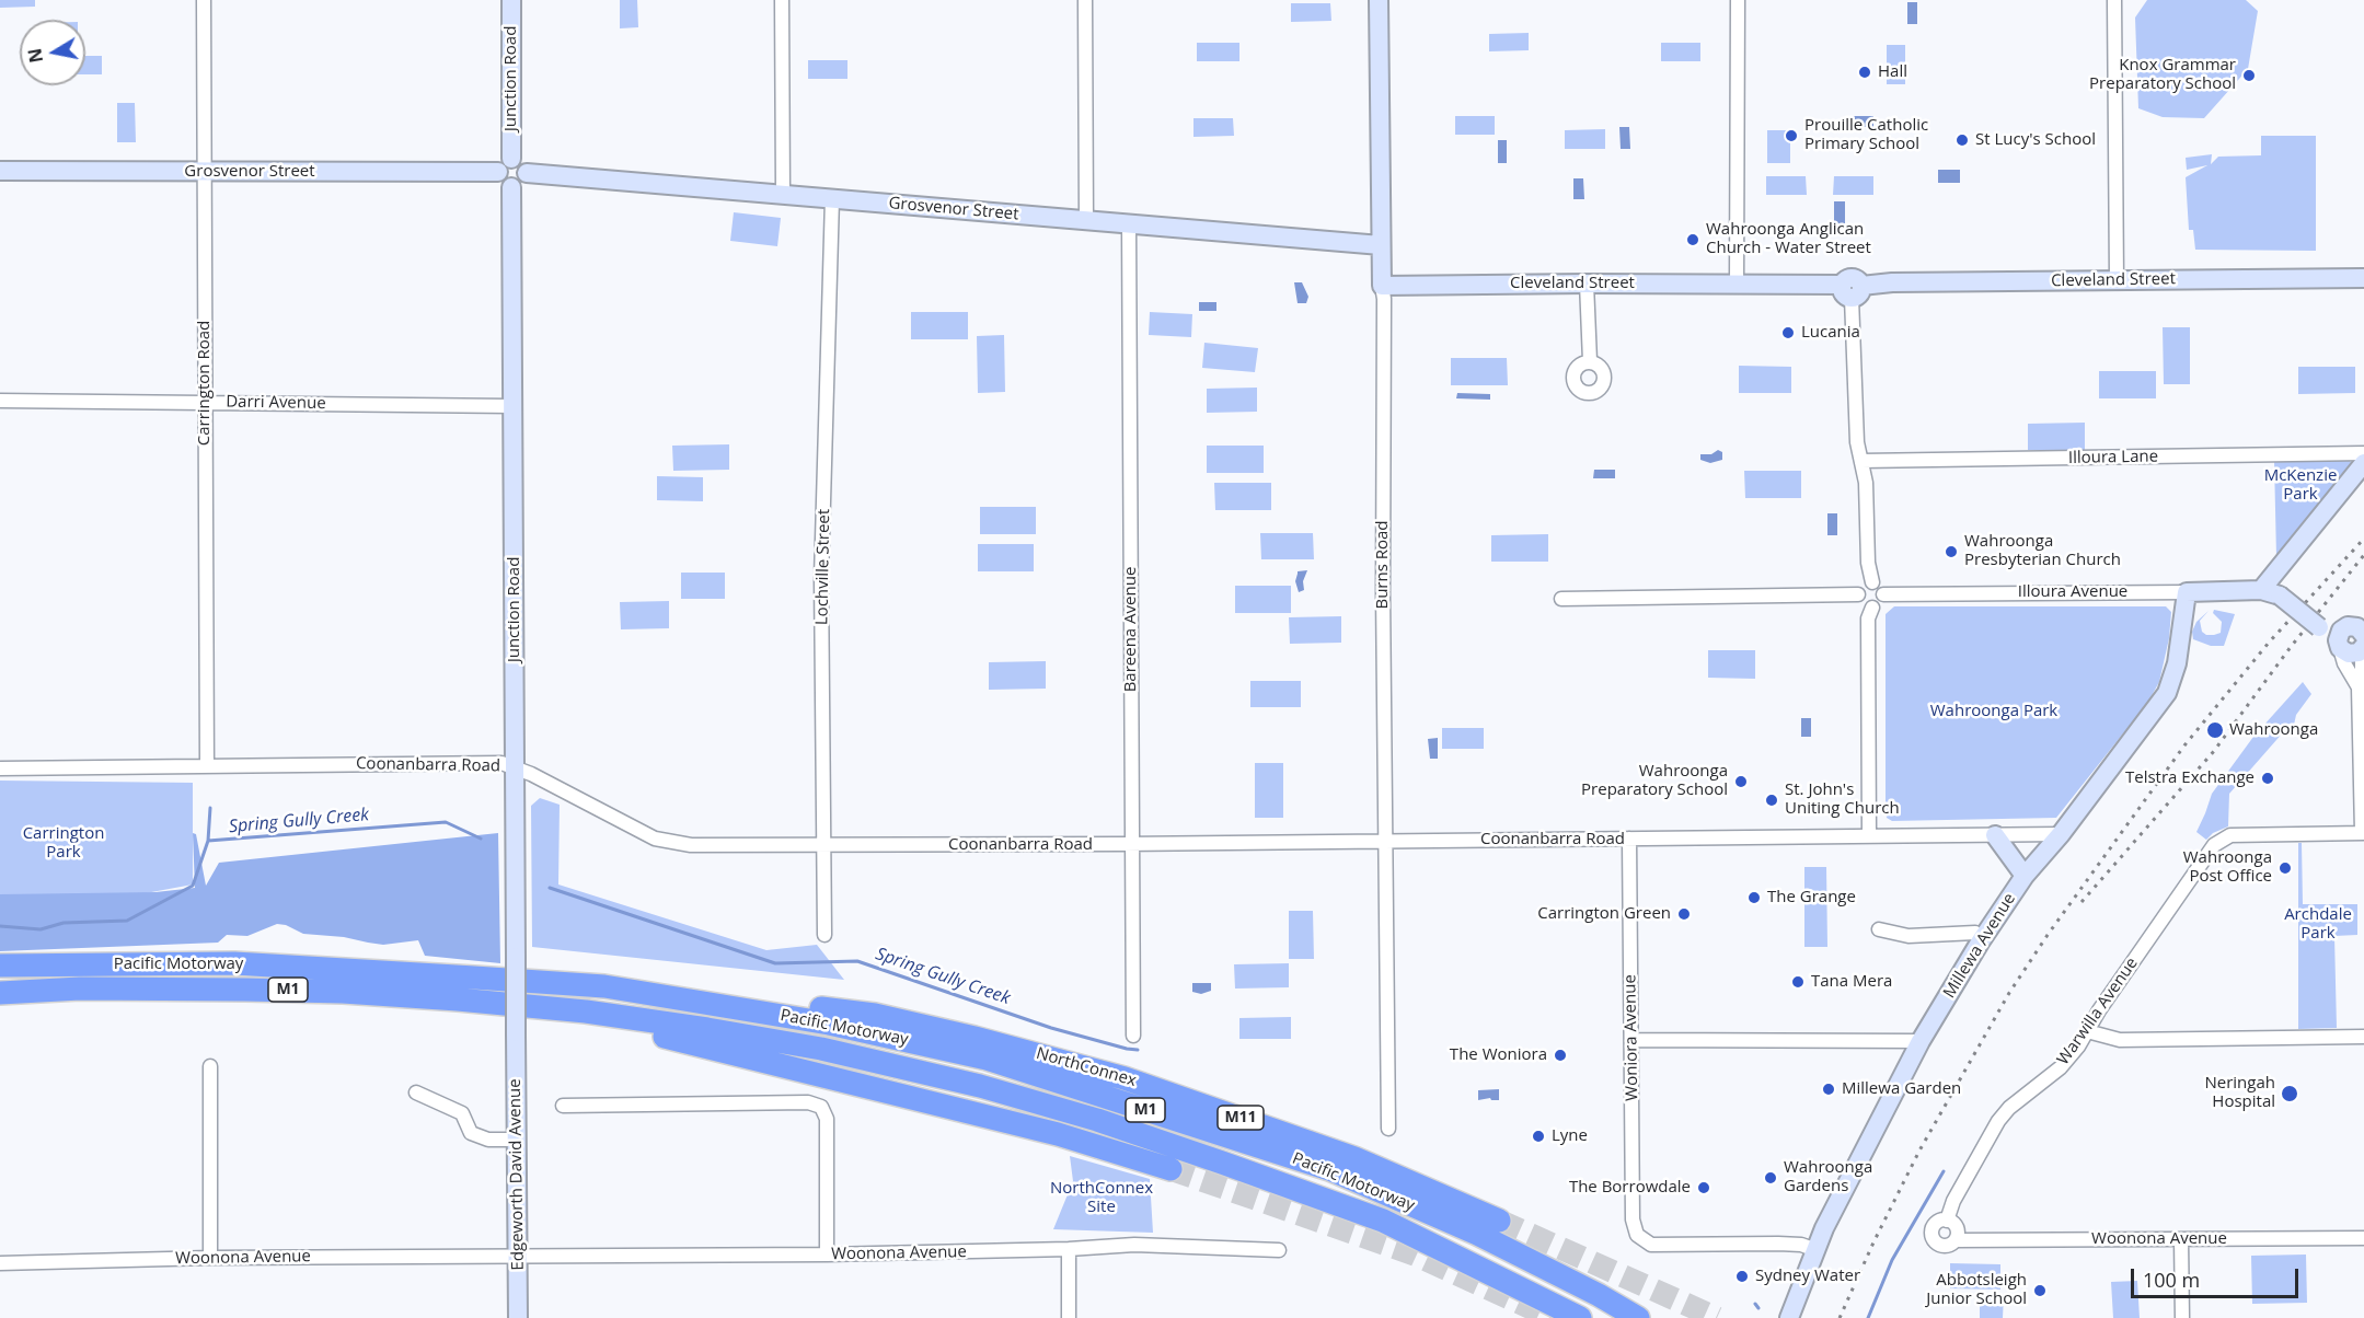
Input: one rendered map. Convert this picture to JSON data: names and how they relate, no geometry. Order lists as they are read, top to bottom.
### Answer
{
  "streets": {
    "highway": [
      "Pacific Motorway",
      "M1",
      "NorthConnex",
      "M11"
    ],
    "street": [
      "Junction Road",
      "Grosvenor Street",
      "Cleveland Street",
      "Carrington Road",
      "Darri Avenue",
      "Illoura Lane",
      "Burns Road",
      "Lochville Street",
      "Illoura Avenue",
      "Bareena Avenue",
      "Coonanbarra Road",
      "Millewa Avenue",
      "Warwilla Avenue",
      "Woniora Avenue",
      "Edgeworth David Avenue",
      "Woonona Avenue"
    ]
  },
  "crossings": [
    ["Junction Road", "Grosvenor Street"],
    ["Junction Road", "Darri Avenue"],
    ["Junction Road", "Coonanbarra Road"],
    ["Junction Road", "Edgeworth David Avenue"],
    ["Grosvenor Street", "Carrington Road"],
    ["Grosvenor Street", "Burns Road"],
    ["Grosvenor Street", "Lochville Street"],
    ["Grosvenor Street", "Bareena Avenue"],
    ["Cleveland Street", "Burns Road"],
    ["Carrington Road", "Darri Avenue"],
    ["Carrington Road", "Coonanbarra Road"],
    ["Burns Road", "Coonanbarra Road"],
    ["Lochville Street", "Coonanbarra Road"],
    ["Illoura Avenue", "Millewa Avenue"],
    ["Bareena Avenue", "Coonanbarra Road"],
    ["Coonanbarra Road", "Millewa Avenue"],
    ["Coonanbarra Road", "Woniora Avenue"],
    ["Millewa Avenue", "Woniora Avenue"],
    ["Pacific Motorway", "NorthConnex"],
    ["Warwilla Avenue", "Woonona Avenue"],
    ["Edgeworth David Avenue", "Woonona Avenue"]
  ],
  "water": ["Spring Gully Creek"],
  "parks": [
    "McKenzie Park",
    "Wahroonga Park",
    "Carrington Park",
    "Archdale Park",
    "NorthConnex Site"
  ],
  "places": [
    "Hall",
    "Knox Grammar Preparatory School",
    "Prouille Catholic Primary School",
    "St Lucy's School",
    "Wahroonga Anglican Church - Water Street",
    "Lucania",
    "Wahroonga Presbyterian Church",
    "Wahroonga",
    "Telstra Exchange",
    "Wahroonga Preparatory School",
    "St. John's Uniting Church",
    "Wahroonga Post Office",
    "The Grange",
    "Carrington Green",
    "Tana Mera",
    "The Woniora",
    "Millewa Garden",
    "Neringah Hospital",
    "Lyne",
    "Wahroonga Gardens",
    "The Borrowdale",
    "Sydney Water",
    "Abbotsleigh Junior School"
  ],
  "scale_bar": "100 m",
  "north": "left"
}
